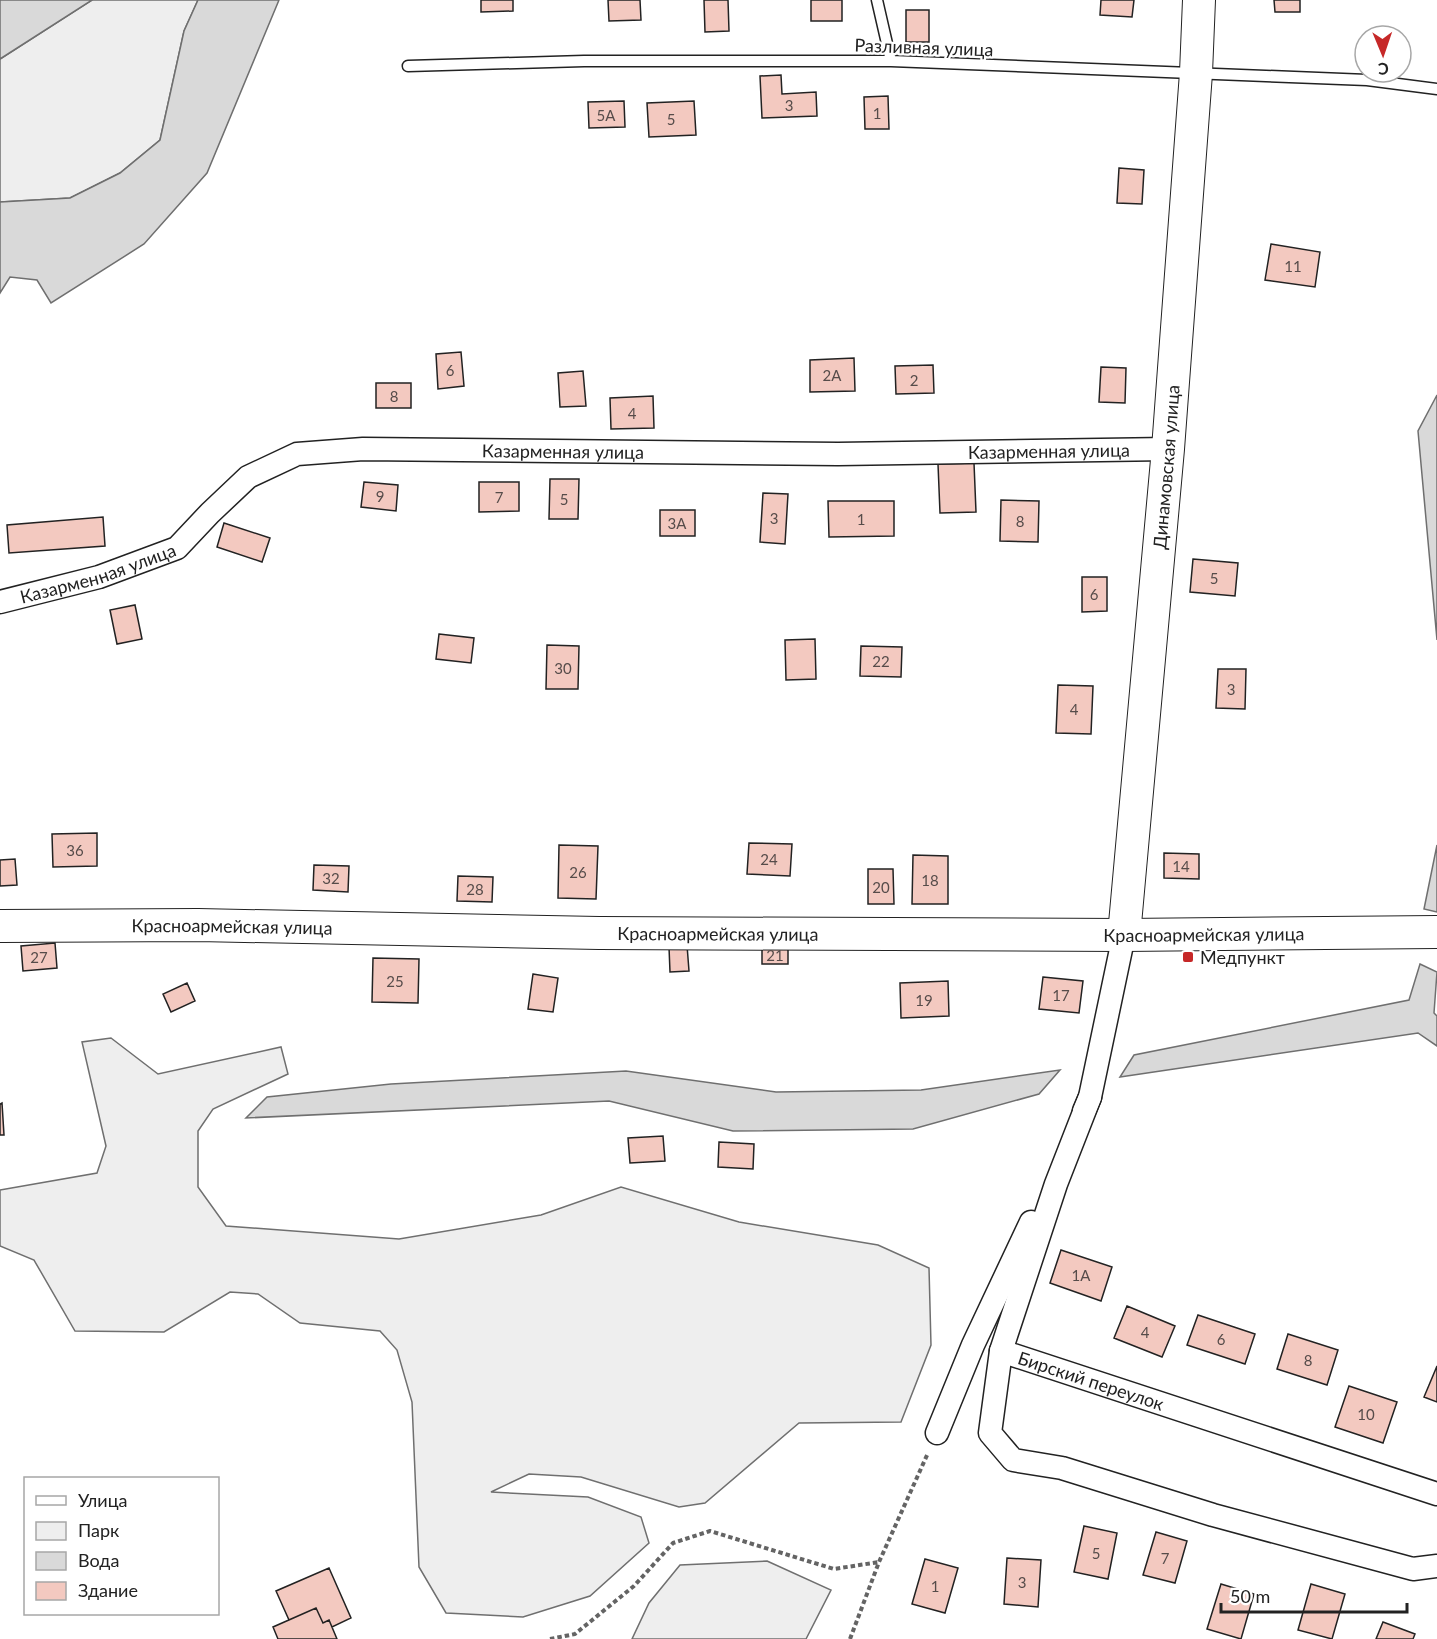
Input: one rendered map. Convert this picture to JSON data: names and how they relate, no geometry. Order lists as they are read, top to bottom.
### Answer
{
  "streets": {
    "street": [
      "Казарменная улица",
      "Динамовская улица",
      "Красноармейская улица",
      "Бирский переулок"
    ],
    "lane": ["Разливная улица"]
  },
  "crossings": [
    ["Разливная улица", "Динамовская улица"],
    ["Казарменная улица", "Динамовская улица"],
    ["Динамовская улица", "Красноармейская улица"]
  ],
  "places": {
    "transit": ["Медпункт"]
  },
  "house_numbers": [
    "3",
    "1",
    "5А",
    "5",
    "11",
    "6",
    "2А",
    "2",
    "8",
    "4",
    "9",
    "7",
    "5",
    "3",
    "1",
    "8",
    "3А",
    "5",
    "6",
    "22",
    "30",
    "3",
    "4",
    "36",
    "24",
    "14",
    "26",
    "32",
    "18",
    "20",
    "28",
    "21",
    "27",
    "25",
    "17",
    "19",
    "1А",
    "4",
    "6",
    "8",
    "10",
    "5",
    "7",
    "3",
    "1"
  ],
  "legend": [
    "Улица",
    "Парк",
    "Вода",
    "Здание"
  ],
  "scale_bar": "50 m",
  "north": "bottom"
}
